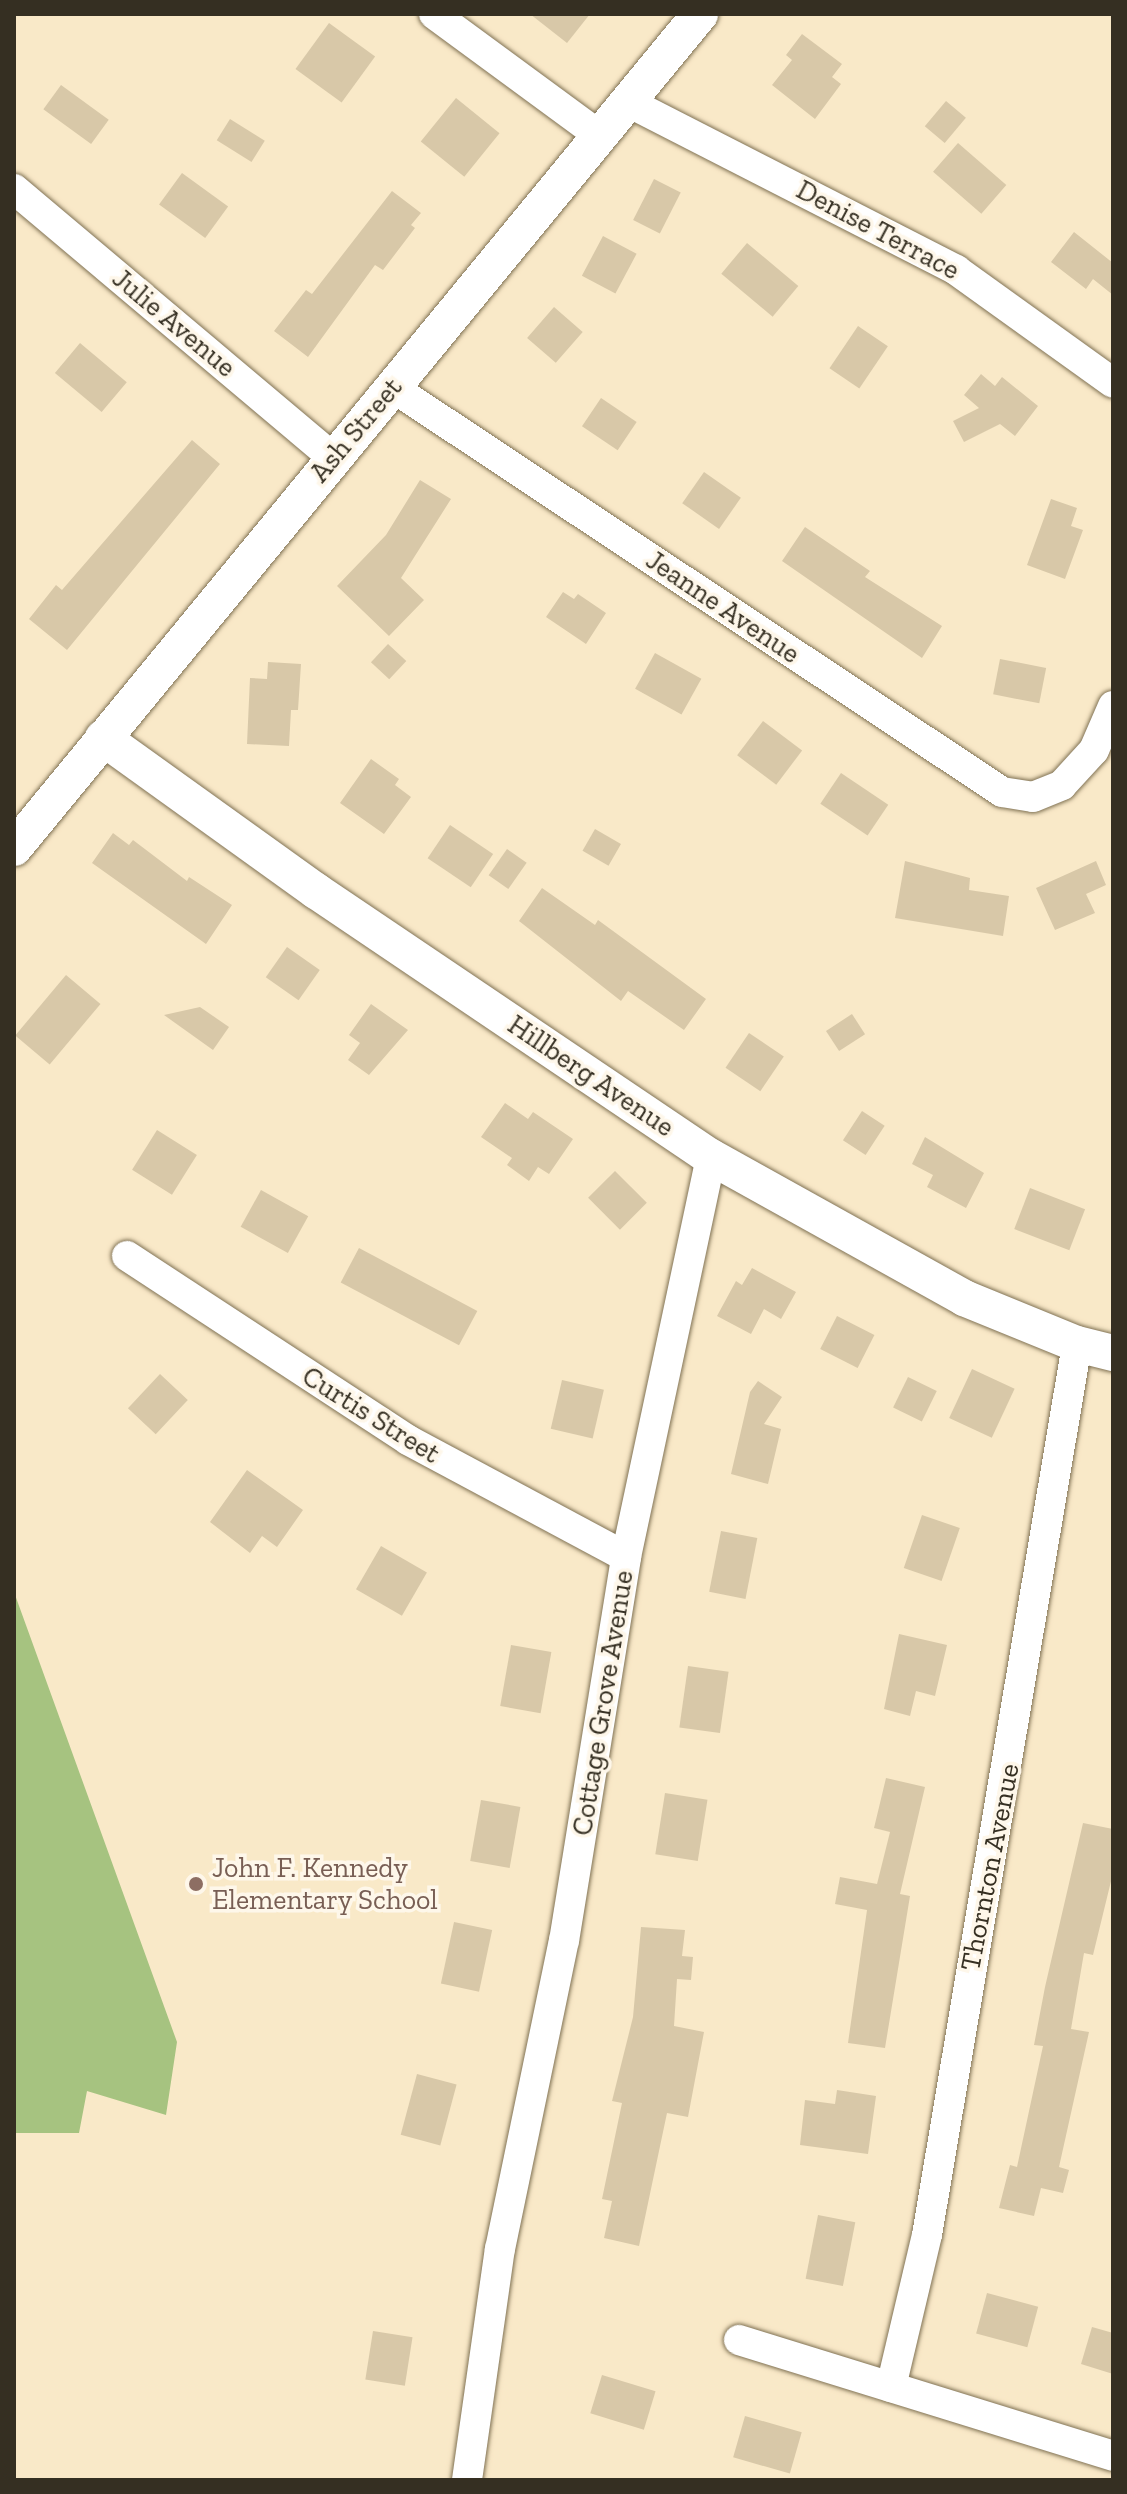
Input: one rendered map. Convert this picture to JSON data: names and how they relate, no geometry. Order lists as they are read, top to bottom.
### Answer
{
  "streets": {
    "street": [
      "Denise Terrace",
      "Julie Avenue",
      "Ash Street",
      "Jeanne Avenue",
      "Hillberg Avenue",
      "Curtis Street",
      "Cottage Grove Avenue",
      "Thornton Avenue"
    ]
  },
  "crossings": [
    ["Denise Terrace", "Ash Street"],
    ["Julie Avenue", "Ash Street"],
    ["Ash Street", "Jeanne Avenue"],
    ["Ash Street", "Hillberg Avenue"],
    ["Hillberg Avenue", "Cottage Grove Avenue"],
    ["Hillberg Avenue", "Thornton Avenue"],
    ["Curtis Street", "Cottage Grove Avenue"]
  ],
  "places": ["John F. Kennedy Elementary School"]
}
